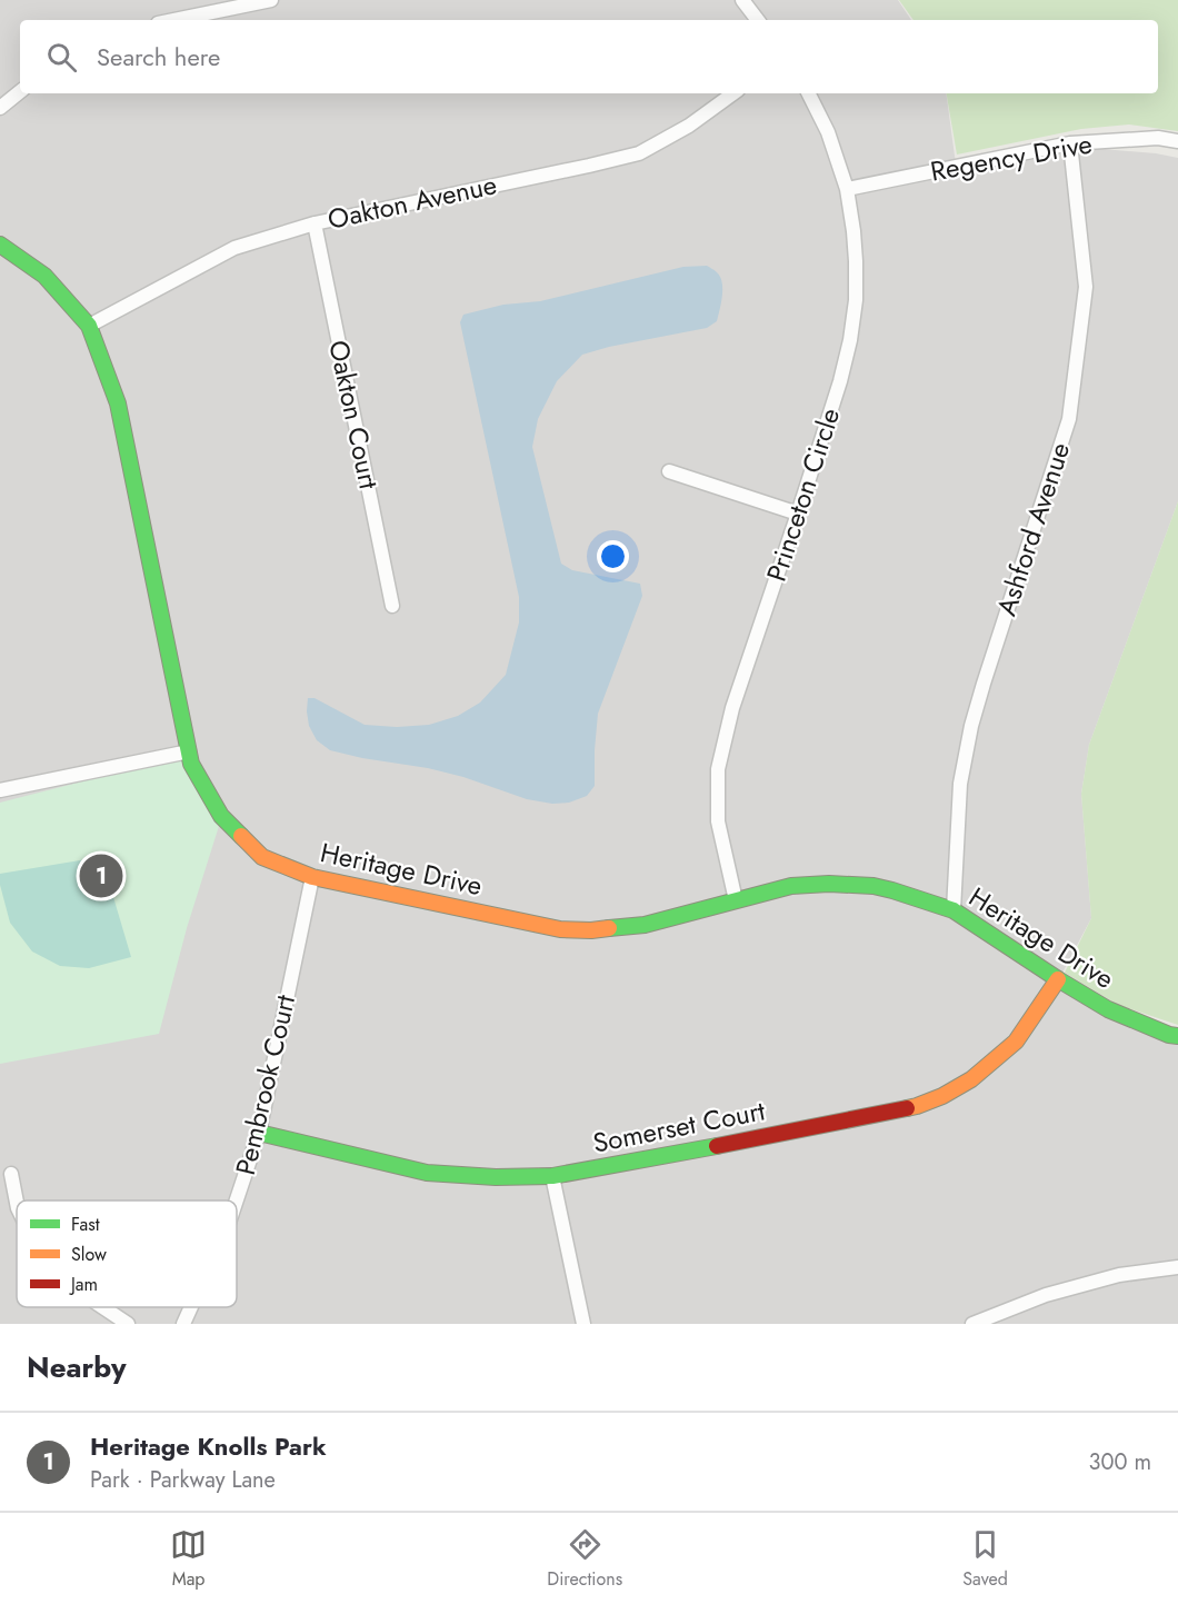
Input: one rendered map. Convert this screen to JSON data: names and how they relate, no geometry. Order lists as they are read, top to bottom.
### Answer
{
  "streets": {
    "street": [
      "Regency Drive",
      "Oakton Avenue",
      "Oakton Court",
      "Princeton Circle",
      "Ashford Avenue",
      "Heritage Drive",
      "Pembrook Court",
      "Somerset Court"
    ]
  },
  "crossings": [
    ["Regency Drive", "Princeton Circle"],
    ["Regency Drive", "Ashford Avenue"],
    ["Oakton Avenue", "Oakton Court"],
    ["Oakton Avenue", "Heritage Drive"],
    ["Princeton Circle", "Heritage Drive"],
    ["Ashford Avenue", "Heritage Drive"],
    ["Heritage Drive", "Pembrook Court"],
    ["Heritage Drive", "Somerset Court"],
    ["Pembrook Court", "Somerset Court"]
  ],
  "legend": ["Fast", "Slow", "Jam"],
  "page": {
    "search": "Search here",
    "pins": "1",
    "heading": "Nearby",
    "list": [
      {
        "mark": "1",
        "name": "Heritage Knolls Park",
        "note": "Park · Parkway Lane",
        "value": "300 m"
      }
    ],
    "nav": ["Map", "Directions", "Saved"]
  }
}
